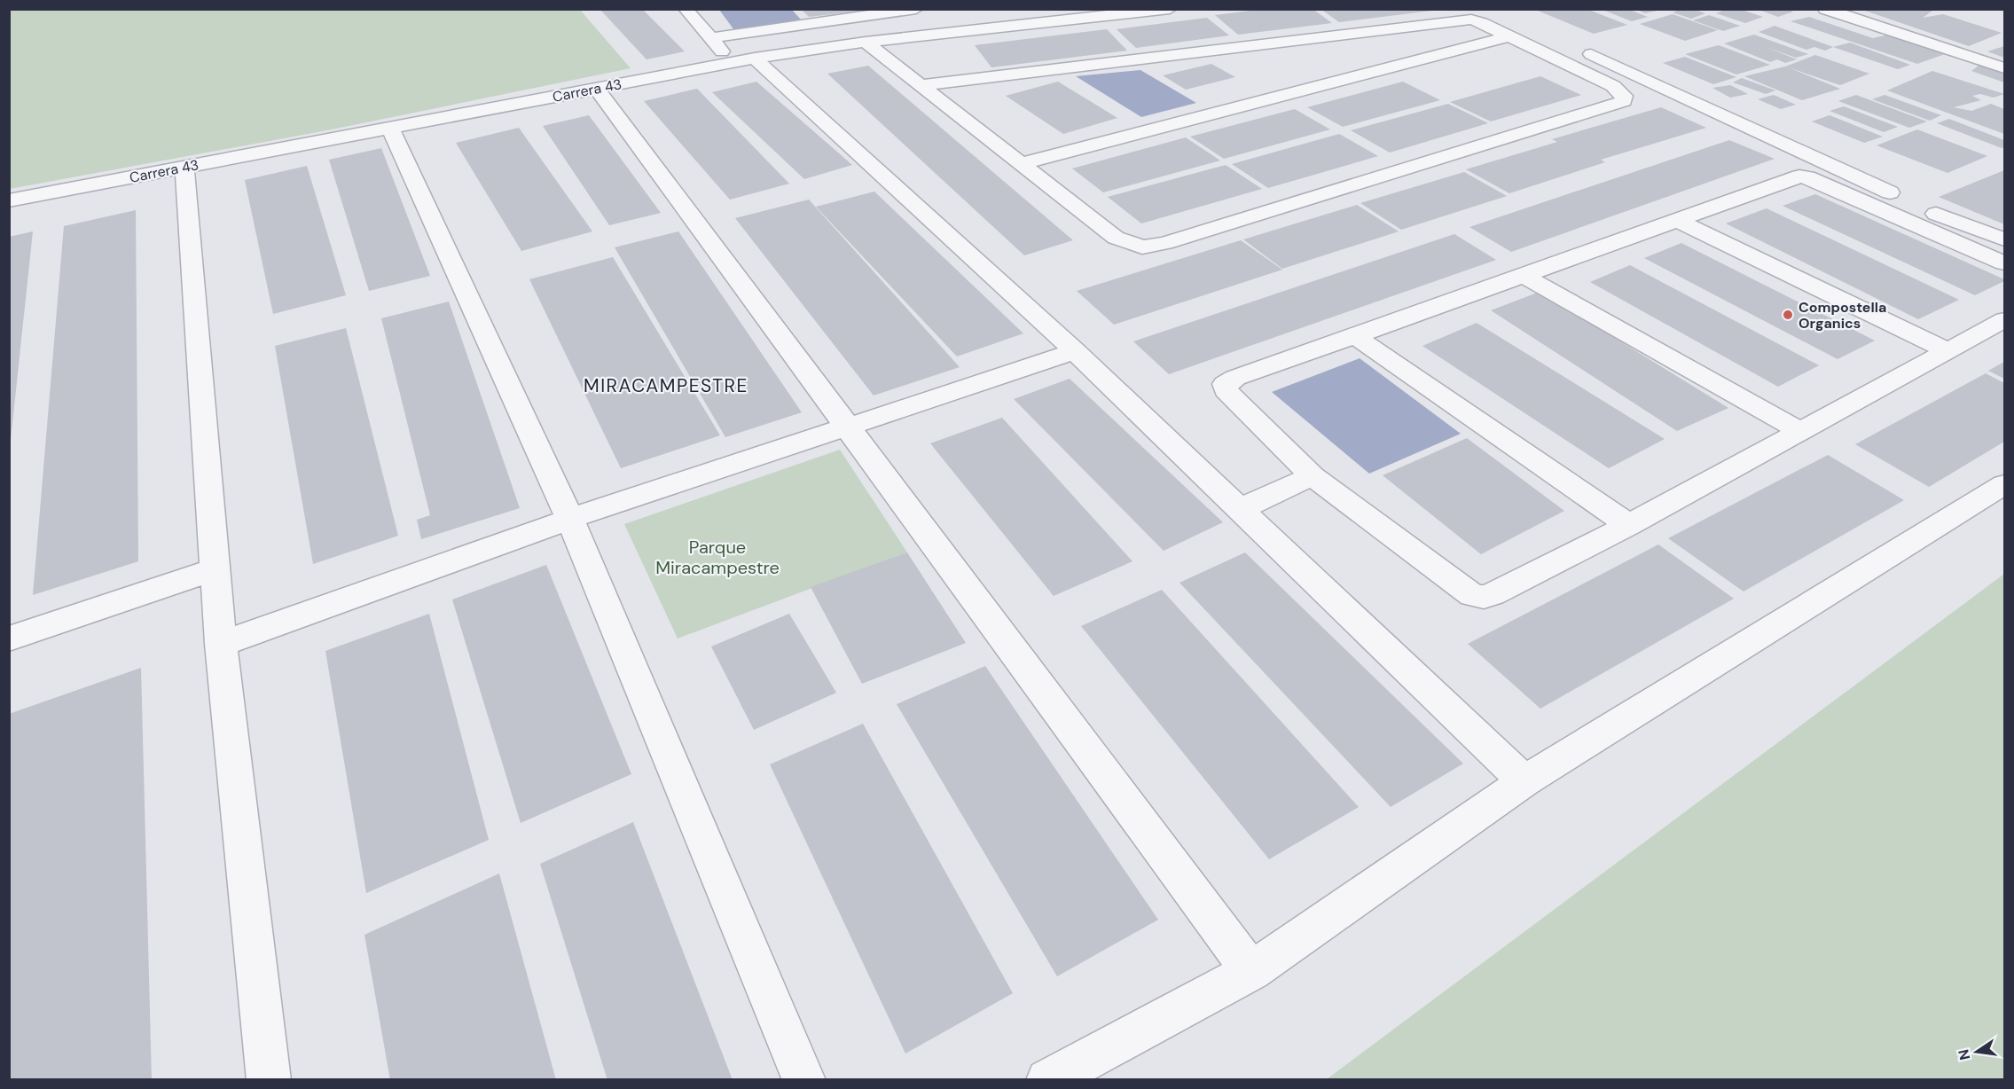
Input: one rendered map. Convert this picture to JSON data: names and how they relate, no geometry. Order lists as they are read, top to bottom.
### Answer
{
  "streets": {
    "street": ["Carrera 43"]
  },
  "districts": ["MIRACAMPESTRE"],
  "parks": ["Parque Miracampestre"],
  "places": ["Compostella Organics"],
  "north": "left"
}
